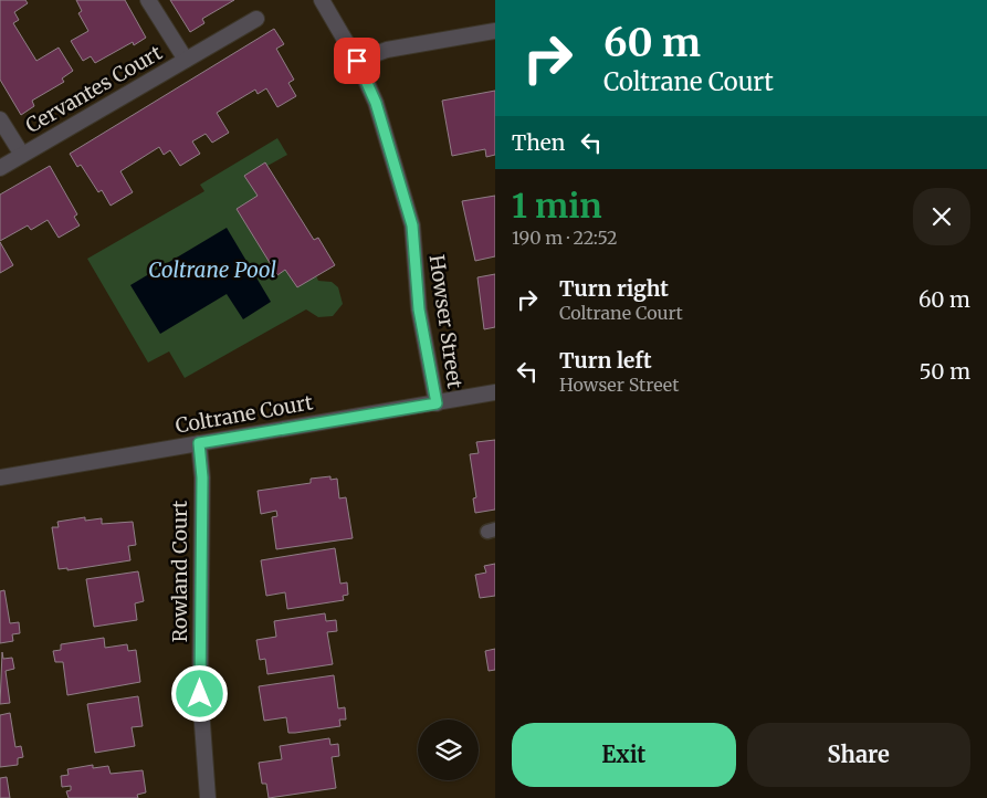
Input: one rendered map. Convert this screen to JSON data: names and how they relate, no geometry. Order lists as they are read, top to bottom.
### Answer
{
  "streets": {
    "street": [
      "Cervantes Court",
      "Howser Street",
      "Coltrane Court",
      "Rowland Court"
    ]
  },
  "crossings": [
    ["Howser Street", "Coltrane Court"],
    ["Coltrane Court", "Rowland Court"]
  ],
  "water": ["Coltrane Pool"],
  "page": {
    "turn": ["60 m", "Coltrane Court"],
    "then": "Then",
    "heading": ["1 min", "190 m · 22:52"],
    "list": [
      {
        "name": "Turn right",
        "note": "Coltrane Court",
        "value": "60 m"
      },
      {
        "name": "Turn left",
        "note": "Howser Street",
        "value": "50 m"
      }
    ],
    "buttons": ["Exit", "Share"]
  }
}
